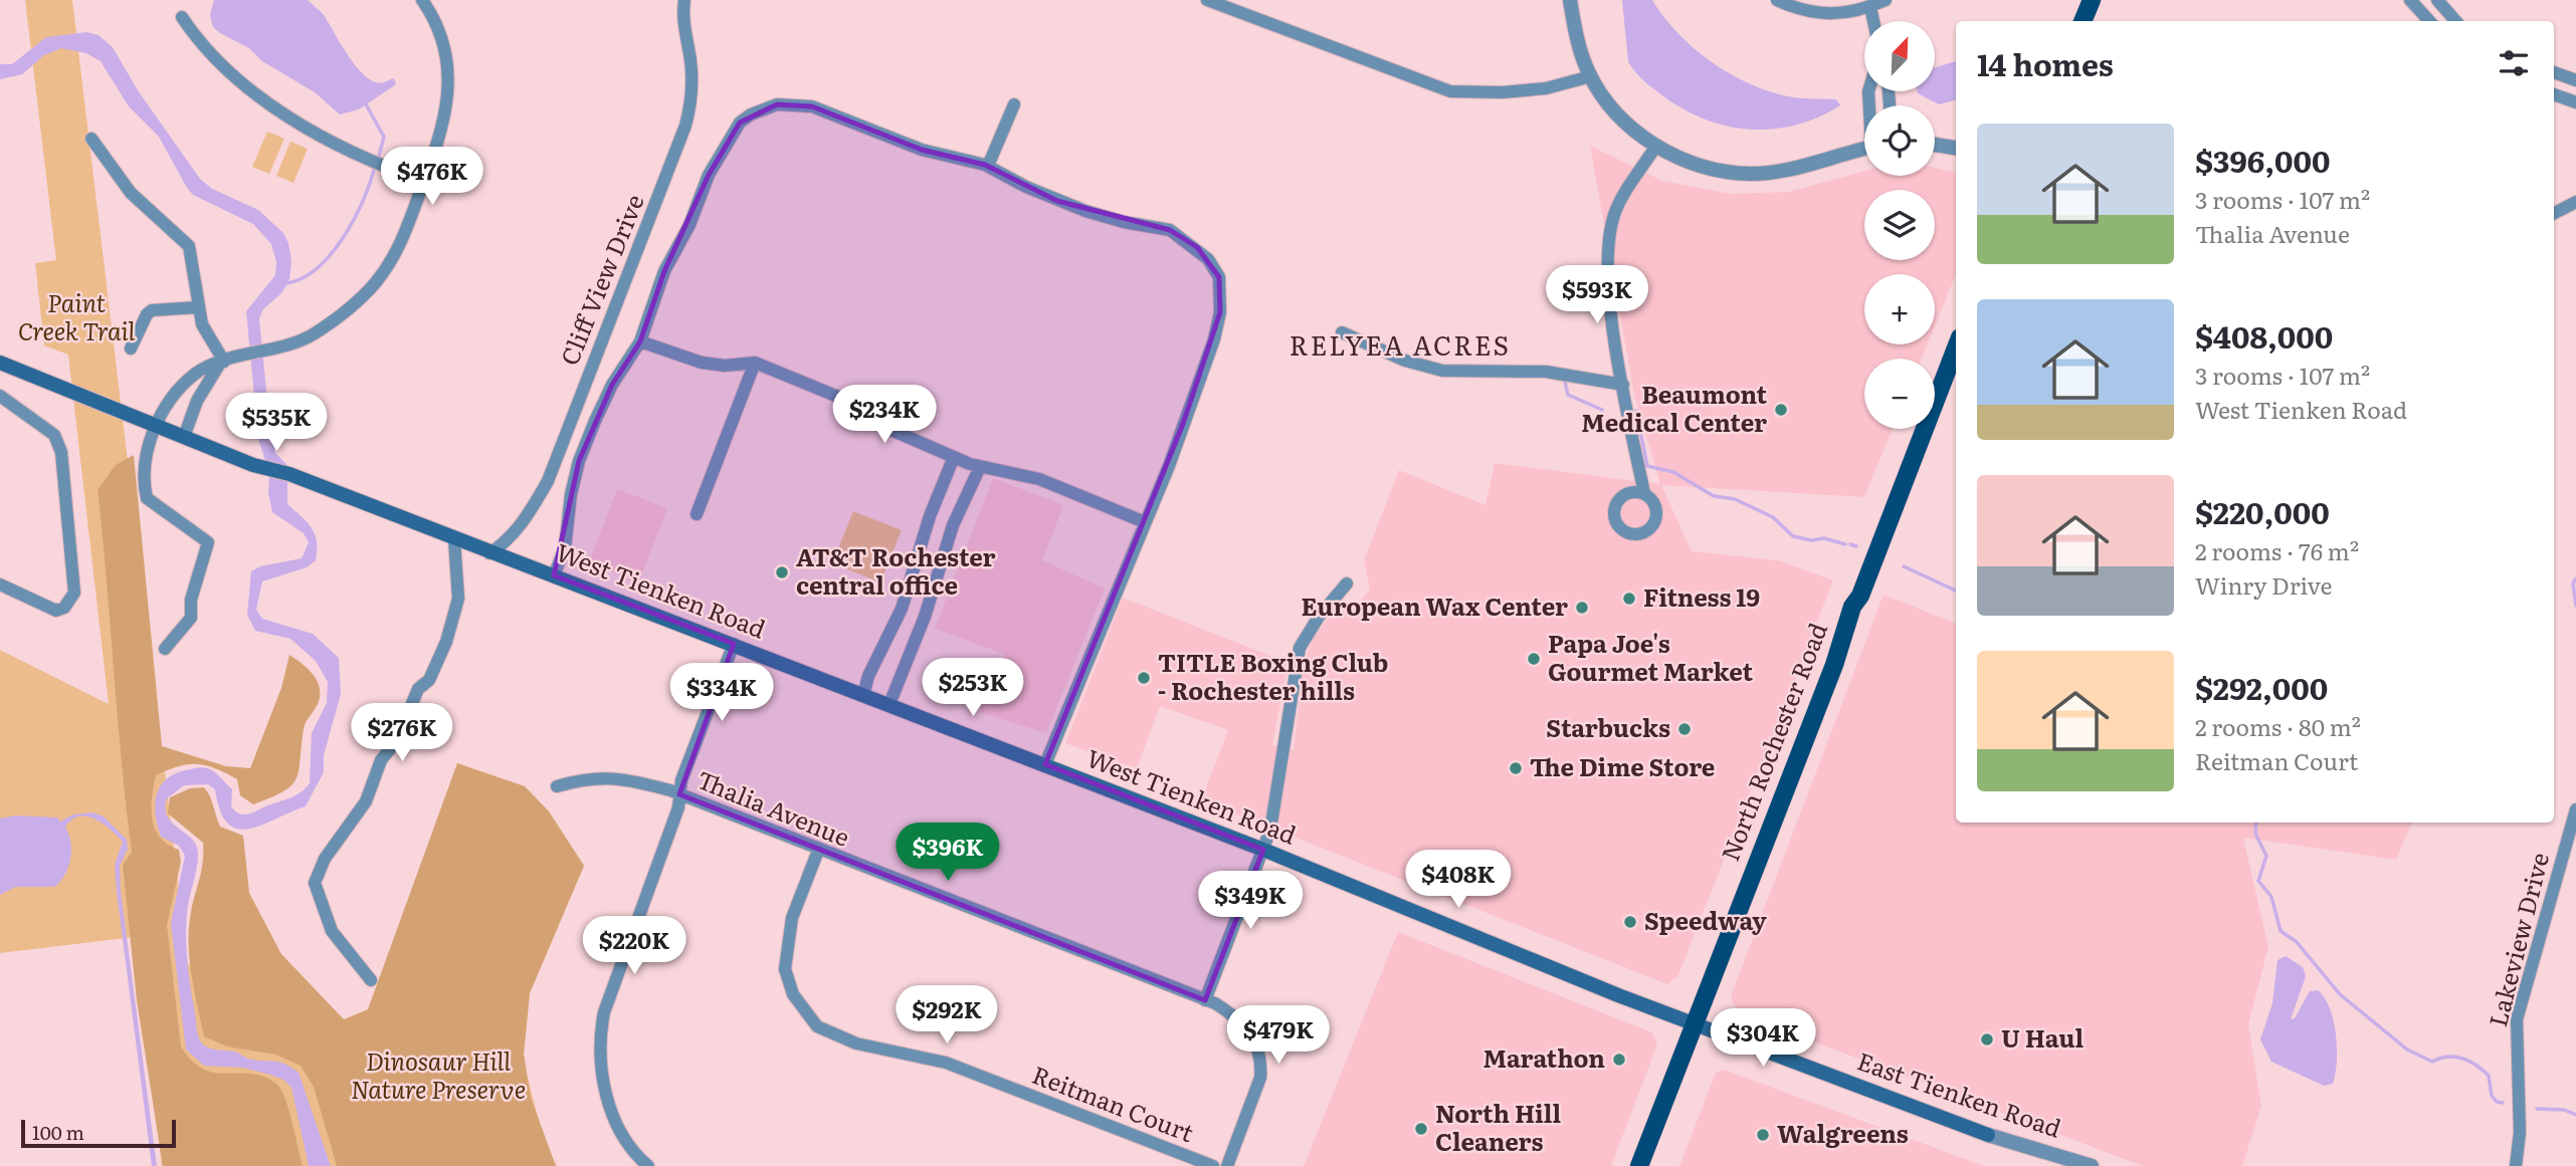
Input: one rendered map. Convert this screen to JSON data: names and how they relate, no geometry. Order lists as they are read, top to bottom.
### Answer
{
  "streets": {
    "main road": ["West Tienken Road", "North Rochester Road", "East Tienken Road"],
    "street": [
      "Cliff View Drive",
      "Thalia Avenue",
      "Lakeview Drive",
      "Reitman Court"
    ]
  },
  "crossings": [
    ["Cliff View Drive", "West Tienken Road"],
    ["West Tienken Road", "North Rochester Road"],
    ["West Tienken Road", "East Tienken Road"],
    ["North Rochester Road", "East Tienken Road"],
    ["Thalia Avenue", "Reitman Court"]
  ],
  "districts": ["RELYEA ACRES"],
  "parks": ["Paint Creek Trail", "Dinosaur Hill Nature Preserve"],
  "places": [
    "Beaumont Medical Center",
    "AT&T Rochester central office",
    "Fitness 19",
    "European Wax Center",
    "Papa Joe's Gourmet Market",
    "TITLE Boxing Club - Rochester hills",
    "Starbucks",
    "The Dime Store",
    "Speedway",
    "U Haul",
    "Marathon",
    "North Hill Cleaners",
    "Walgreens"
  ],
  "scale_bar": "100 m",
  "north": "top right",
  "page": {
    "map_buttons": ["+", "−"],
    "heading": "14 homes",
    "list": [
      {
        "name": "$396,000",
        "note": "3 rooms · 107 m² · Thalia Avenue"
      },
      {
        "name": "$408,000",
        "note": "3 rooms · 107 m² · West Tienken Road"
      },
      {
        "name": "$220,000",
        "note": "2 rooms · 76 m² · Winry Drive"
      },
      {
        "name": "$292,000",
        "note": "2 rooms · 80 m² · Reitman Court"
      }
    ],
    "price": [
      "$476K",
      "$593K",
      "$234K",
      "$535K",
      "$253K",
      "$334K",
      "$276K",
      "$396K",
      "$408K",
      "$349K",
      "$220K",
      "$292K",
      "$479K",
      "$304K"
    ],
    "scale": "100 m"
  }
}
